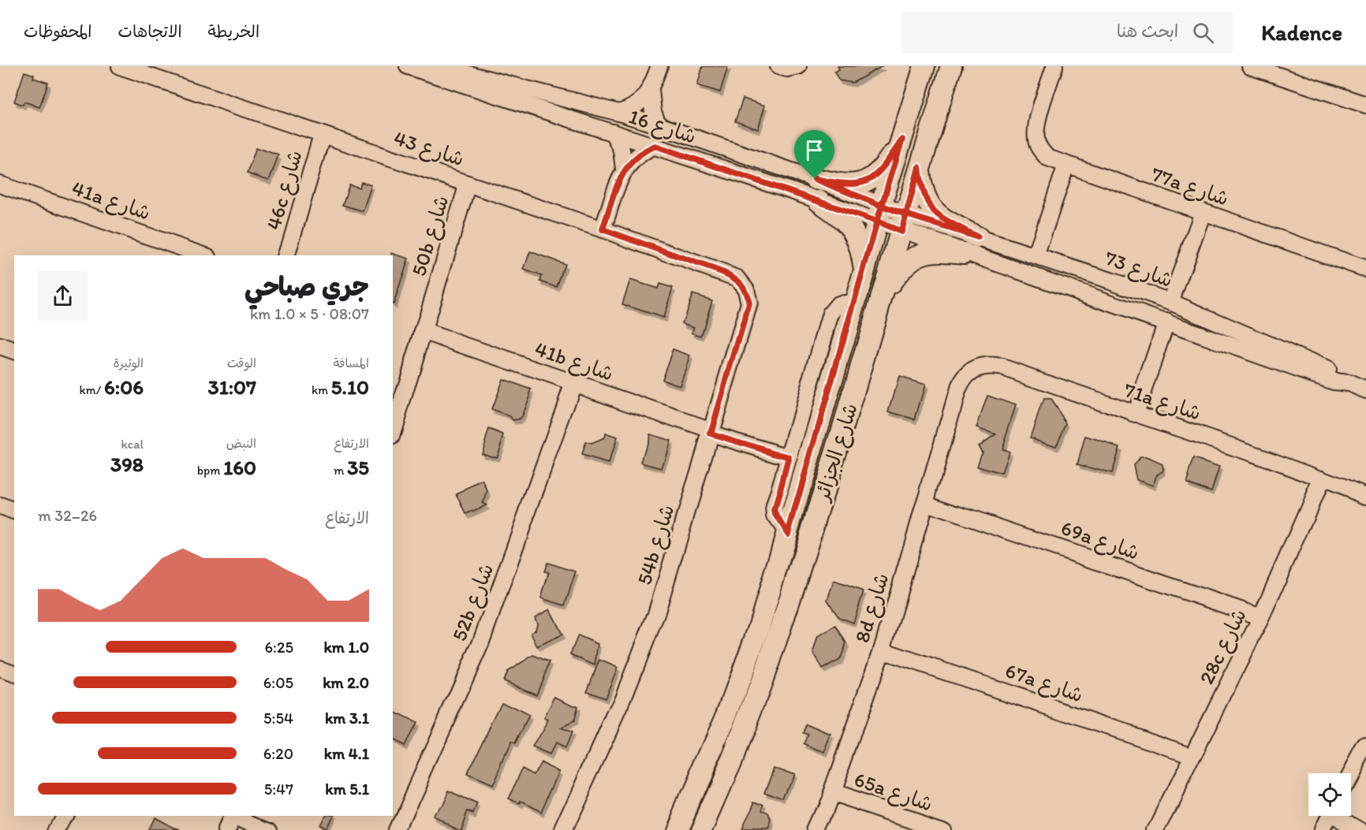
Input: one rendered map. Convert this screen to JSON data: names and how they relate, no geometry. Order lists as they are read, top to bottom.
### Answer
{
  "streets": {
    "main road": ["شارع الجزائر"],
    "street": [
      "شارع 16",
      "شارع 43",
      "77a شارع",
      "46c شارع",
      "41a شارع",
      "50b شارع",
      "شارع 73",
      "41b شارع",
      "71a شارع",
      "69a شارع",
      "54b شارع",
      "52b شارع",
      "8d شارع",
      "28c شارع",
      "67a شارع",
      "65a شارع"
    ]
  },
  "crossings": [
    ["شارع 16", "شارع 73"],
    ["شارع 16", "شارع الجزائر"],
    ["شارع 43", "46c شارع"],
    ["شارع 43", "50b شارع"],
    ["شارع 43", "54b شارع"],
    ["50b شارع", "41b شارع"],
    ["شارع 73", "شارع الجزائر"],
    ["41b شارع", "54b شارع"],
    ["41b شارع", "52b شارع"],
    ["71a شارع", "8d شارع"],
    ["71a شارع", "28c شارع"],
    ["69a شارع", "8d شارع"],
    ["69a شارع", "28c شارع"],
    ["8d شارع", "67a شارع"],
    ["8d شارع", "65a شارع"],
    ["28c شارع", "67a شارع"]
  ],
  "page": {
    "header": "Kadence",
    "search": "ابحث هنا",
    "nav": ["الخريطة", "الاتجاهات", "المحفوظات"],
    "heading": ["جري صباحي", "08:07 · 5 × 1.0 km"],
    "stats": [
      ["المسافة", "5.10 km"],
      ["الوقت", "31:07"],
      ["الوتيرة", "6:06 /km"],
      ["الارتفاع", "35 m"],
      ["النبض", "160 bpm"],
      ["kcal", "398"]
    ],
    "chart": ["الارتفاع", "26–32 m"],
    "list": [
      {
        "name": "1.0 km",
        "note": "6:25"
      },
      {
        "name": "2.0 km",
        "note": "6:05"
      },
      {
        "name": "3.1 km",
        "note": "5:54"
      },
      {
        "name": "4.1 km",
        "note": "6:20"
      },
      {
        "name": "5.1 km",
        "note": "5:47"
      }
    ]
  }
}
